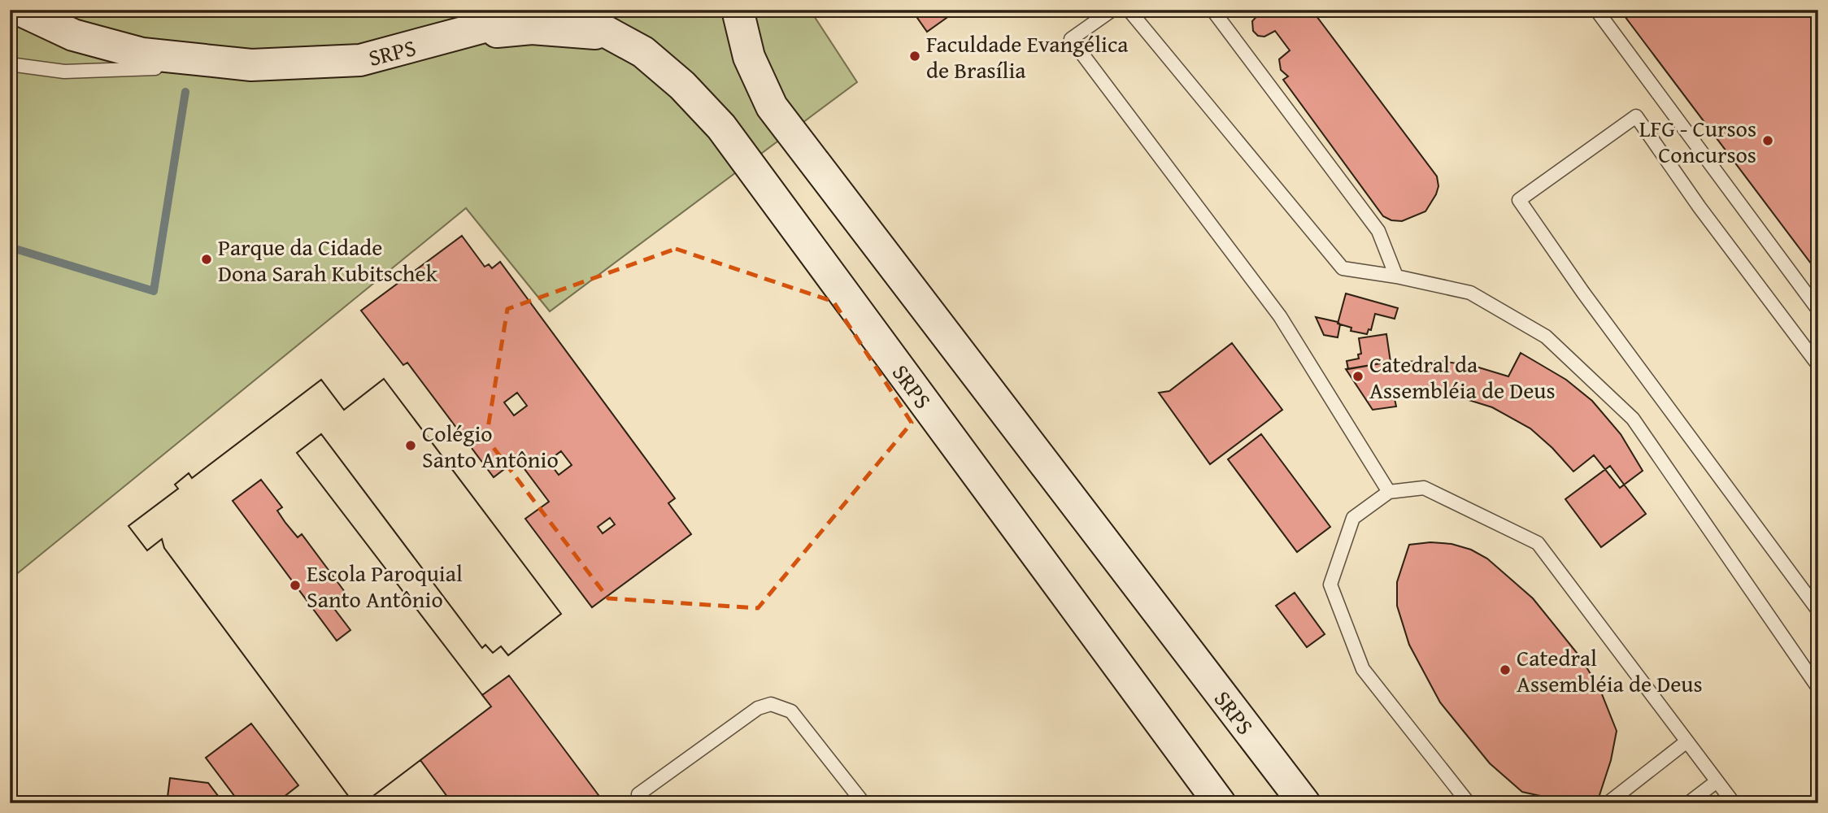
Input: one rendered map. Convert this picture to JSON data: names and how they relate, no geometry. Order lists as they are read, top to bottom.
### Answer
{
  "streets": {
    "main road": ["SRPS"]
  },
  "places": [
    "Faculdade Evangélica de Brasília",
    "LFG - Cursos Concursos",
    "Parque da Cidade Dona Sarah Kubitschek",
    "Catedral da Assembléia de Deus",
    "Colégio Santo Antônio",
    "Escola Paroquial Santo Antônio",
    "Catedral Assembléia de Deus"
  ]
}
